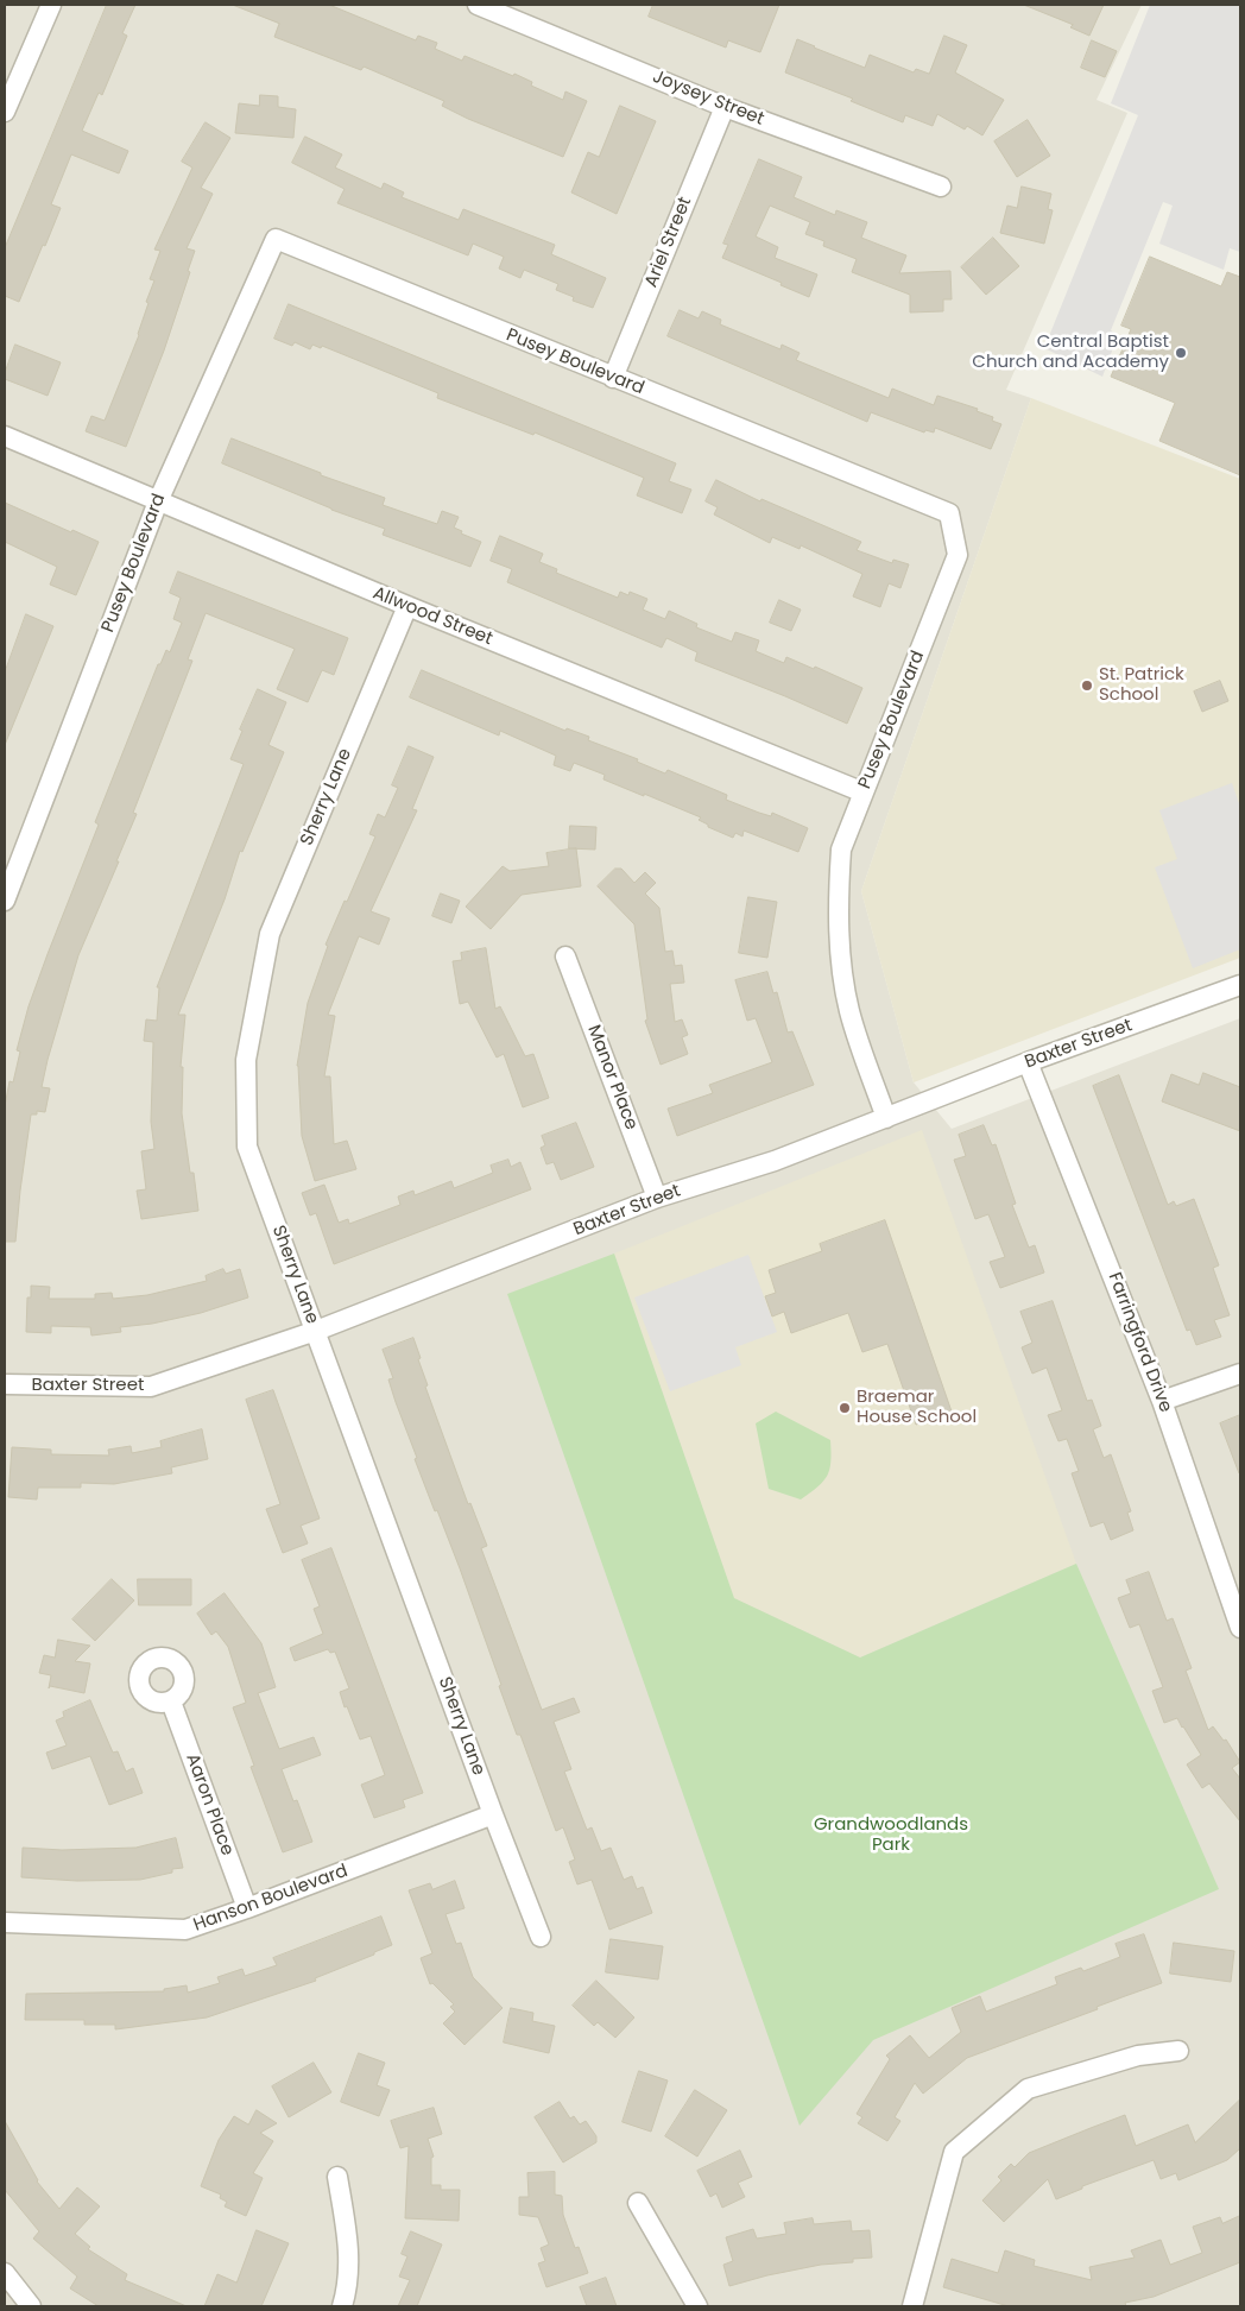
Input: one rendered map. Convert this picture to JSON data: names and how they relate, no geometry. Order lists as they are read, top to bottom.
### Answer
{
  "streets": {
    "street": [
      "Joysey Street",
      "Ariel Street",
      "Pusey Boulevard",
      "Allwood Street",
      "Sherry Lane",
      "Baxter Street",
      "Manor Place",
      "Farringford Drive",
      "Aaron Place",
      "Hanson Boulevard"
    ]
  },
  "crossings": [
    ["Joysey Street", "Ariel Street"],
    ["Ariel Street", "Pusey Boulevard"],
    ["Pusey Boulevard", "Allwood Street"],
    ["Pusey Boulevard", "Baxter Street"],
    ["Allwood Street", "Sherry Lane"],
    ["Sherry Lane", "Baxter Street"],
    ["Sherry Lane", "Hanson Boulevard"],
    ["Baxter Street", "Manor Place"],
    ["Baxter Street", "Farringford Drive"],
    ["Aaron Place", "Hanson Boulevard"]
  ],
  "parks": ["Grandwoodlands Park"],
  "places": ["Central Baptist Church and Academy", "St. Patrick School", "Braemar House School"]
}
